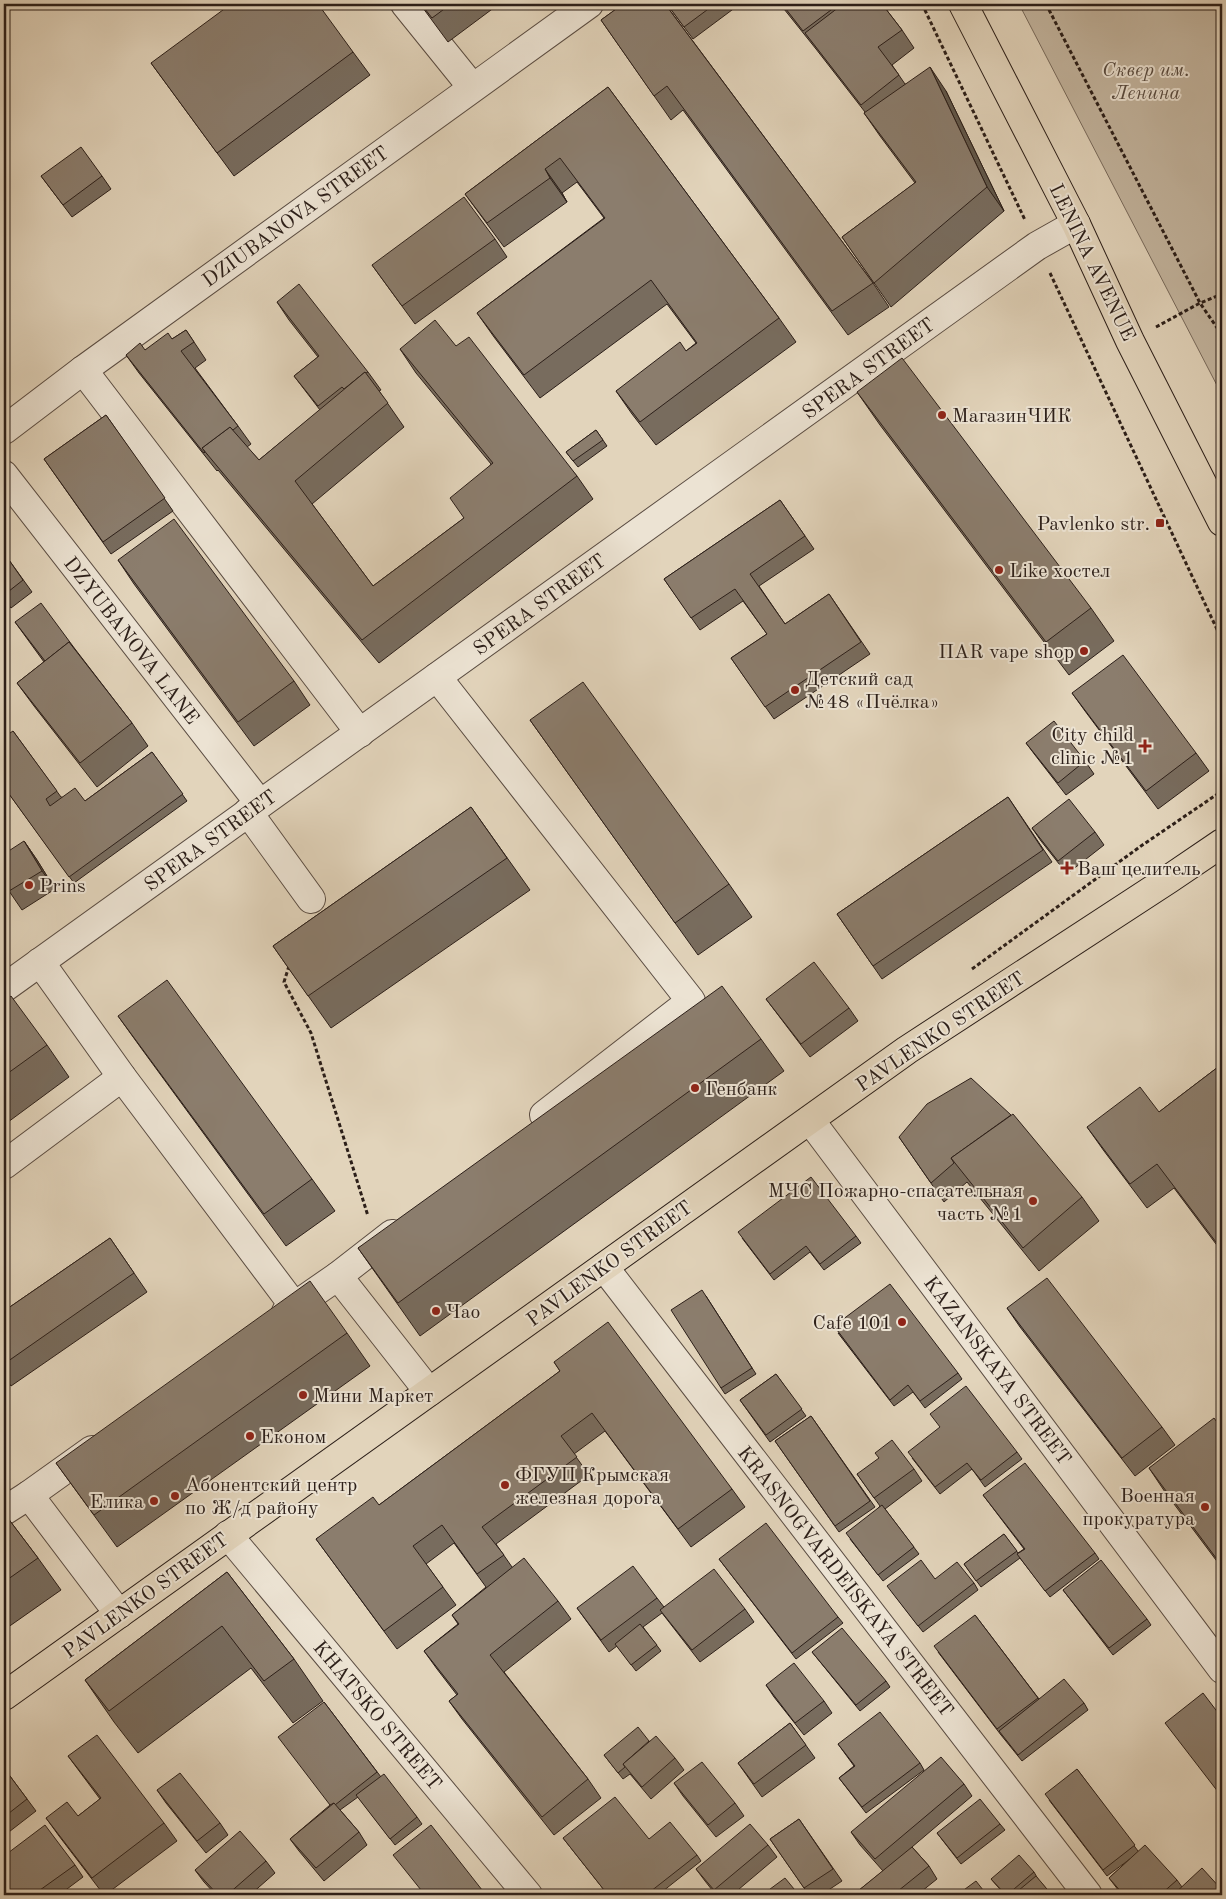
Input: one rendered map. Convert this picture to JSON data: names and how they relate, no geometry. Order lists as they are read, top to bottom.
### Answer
{
  "streets": {
    "main road": ["LENINA AVENUE", "PAVLENKO STREET"],
    "street": [
      "DZIUBANOVA STREET",
      "SPERA STREET",
      "DZYUBANOVA LANE",
      "KAZANSKAYA STREET",
      "KRASNOGVARDEISKAYA STREET",
      "KHATSKO STREET"
    ]
  },
  "crossings": [
    ["LENINA AVENUE", "SPERA STREET"],
    ["SPERA STREET", "DZYUBANOVA LANE"],
    ["PAVLENKO STREET", "KAZANSKAYA STREET"],
    ["PAVLENKO STREET", "KRASNOGVARDEISKAYA STREET"],
    ["PAVLENKO STREET", "KHATSKO STREET"]
  ],
  "parks": ["Сквер им. Ленина"],
  "places": {
    "other": [
      "МагазинЧИК",
      "Like хостел",
      "ПАR vape shop",
      "Детский сад №48 «Пчёлка»",
      "Prins",
      "Генбанк",
      "МЧС Пожарно-спасательная часть №1",
      "Чао",
      "Cafe 101",
      "Мини Маркет",
      "Економ",
      "ФГУП Крымская железная дорога",
      "Абонентский центр по Ж/д району",
      "Елика",
      "Военная прокуратура"
    ],
    "transit": ["Pavlenko str."],
    "health": ["City child clinic №1", "Ваш целитель"]
  }
}
